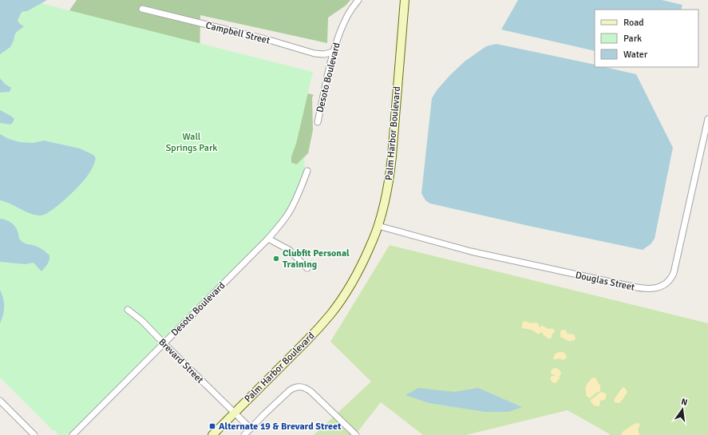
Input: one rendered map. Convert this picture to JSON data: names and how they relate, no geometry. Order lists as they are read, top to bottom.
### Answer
{
  "streets": {
    "main road": ["Palm Harbor Boulevard"],
    "street": [
      "Campbell Street",
      "Desoto Boulevard",
      "Douglas Street",
      "Brevard Street"
    ]
  },
  "crossings": [
    ["Campbell Street", "Desoto Boulevard"],
    ["Desoto Boulevard", "Brevard Street"],
    ["Palm Harbor Boulevard", "Douglas Street"],
    ["Palm Harbor Boulevard", "Brevard Street"]
  ],
  "parks": ["Wall Springs Park"],
  "places": {
    "other": ["Clubfit Personal Training"],
    "transit": ["Alternate 19 & Brevard Street"]
  },
  "legend": ["Road", "Park", "Water"],
  "north": "top"
}
